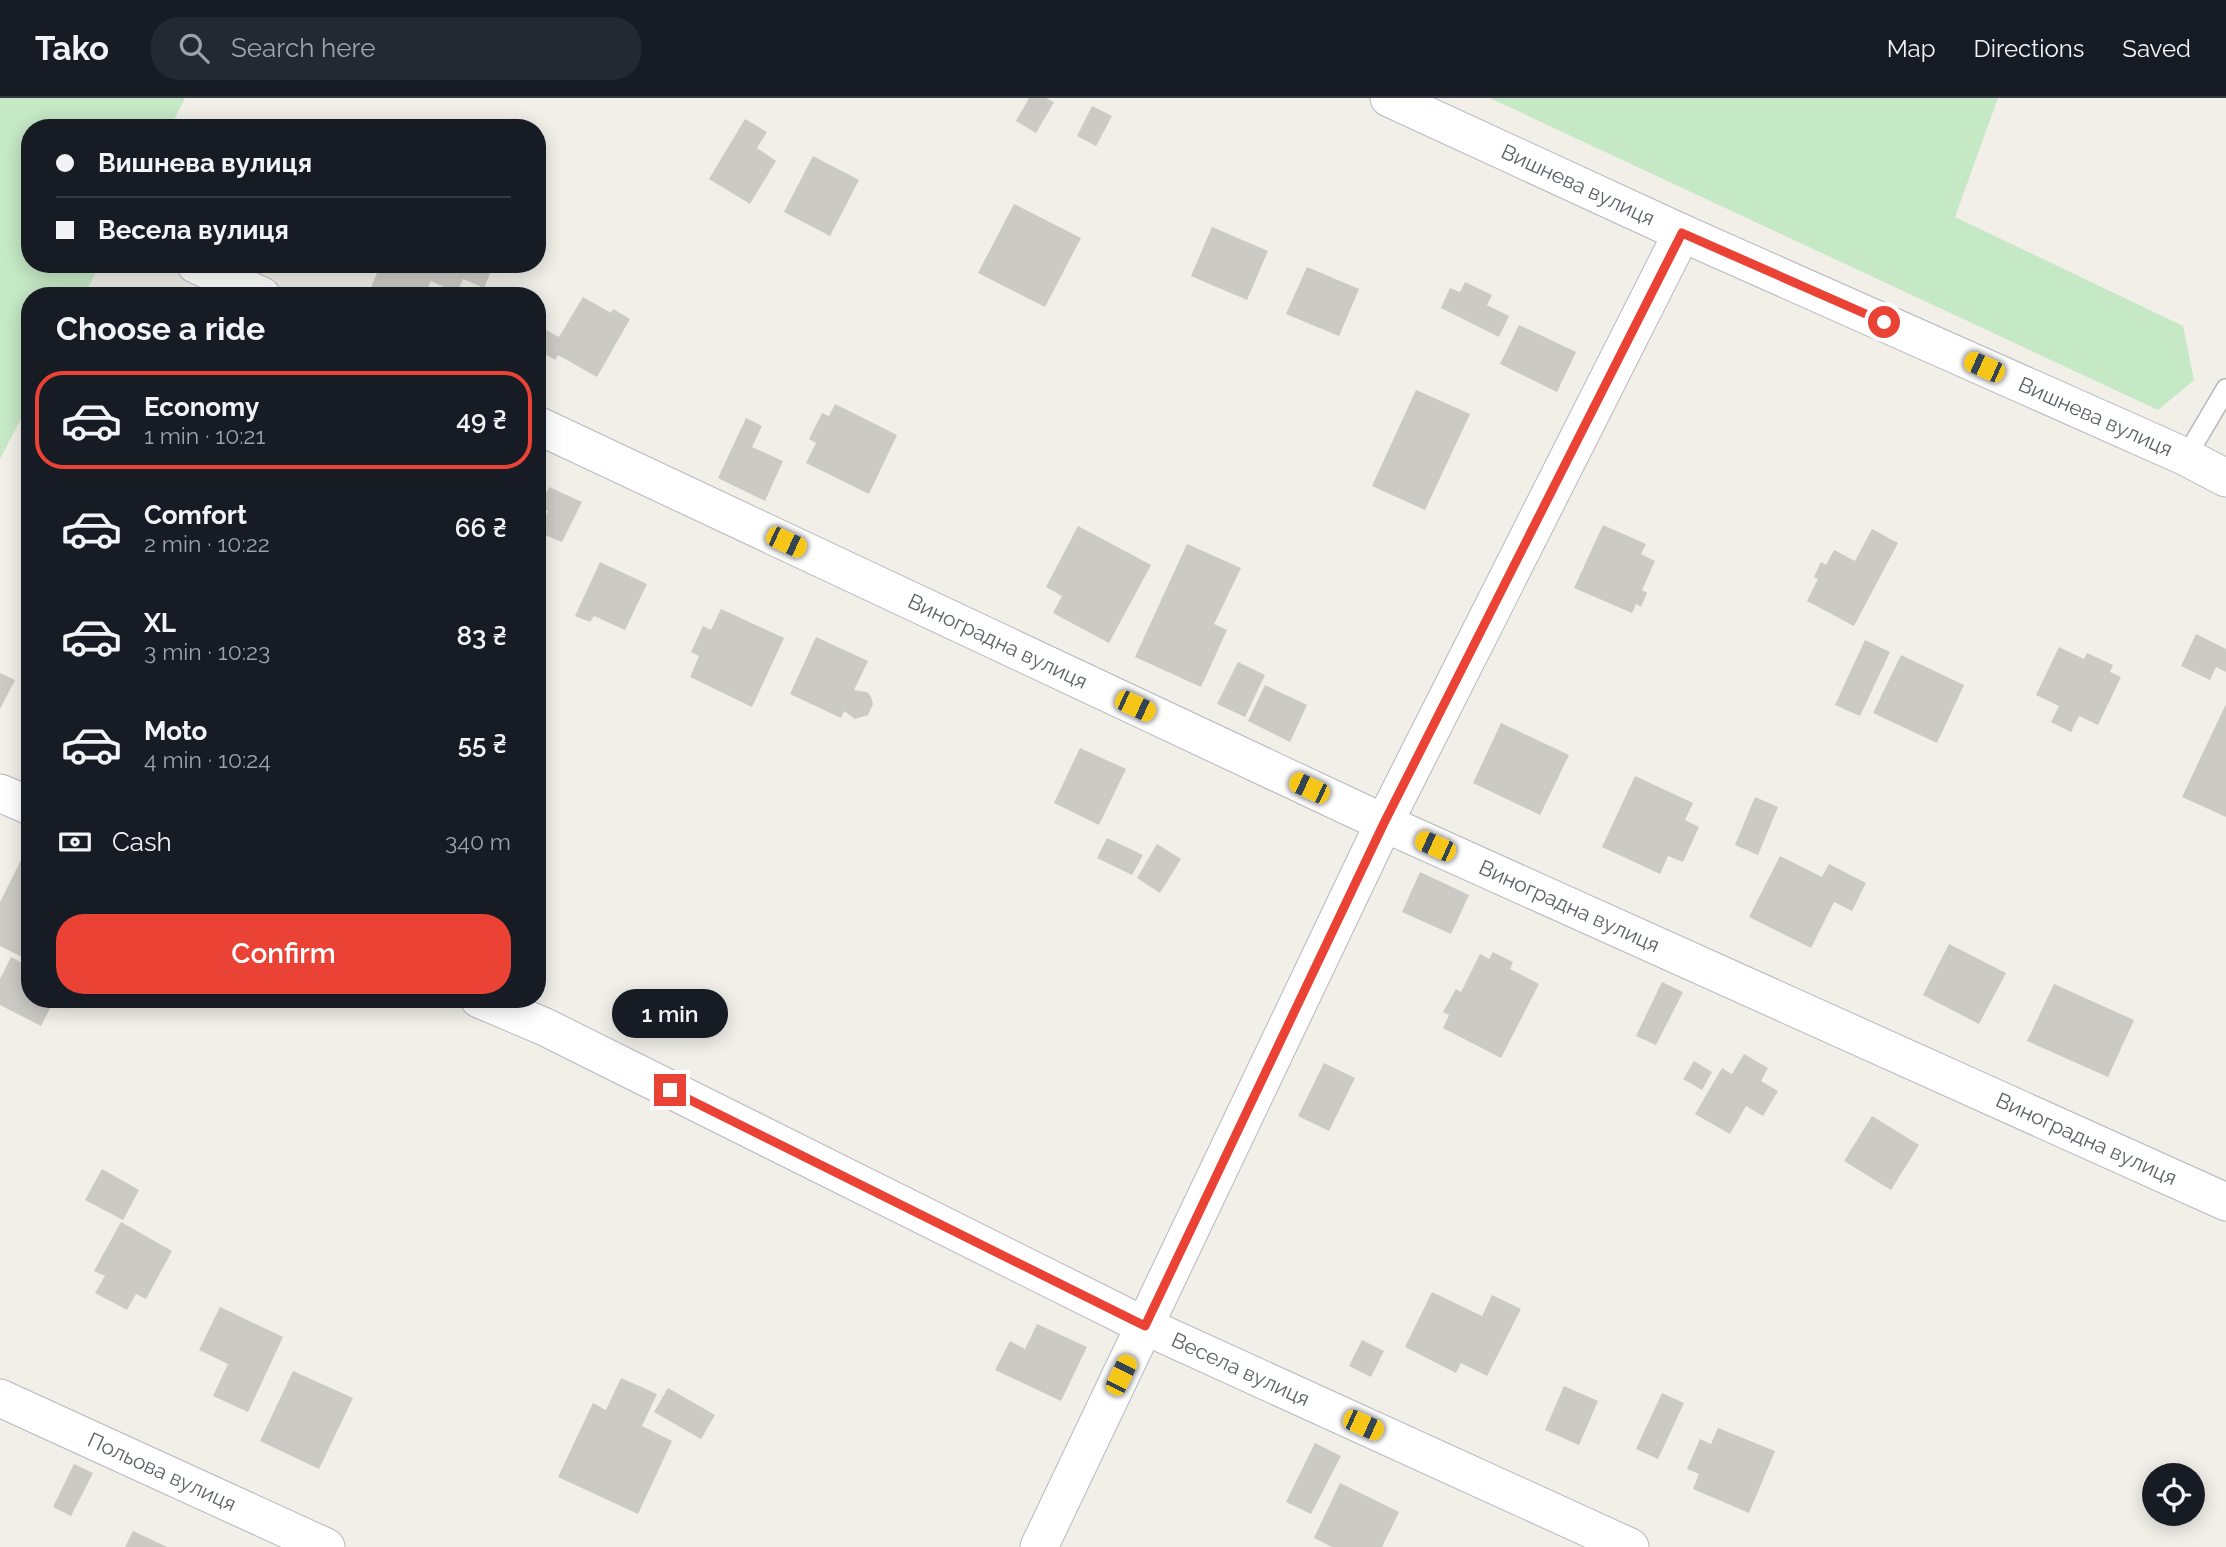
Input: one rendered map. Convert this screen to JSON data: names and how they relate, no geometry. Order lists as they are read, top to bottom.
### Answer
{
  "streets": {
    "street": [
      "Вишнева вулиця",
      "Виноградна вулиця",
      "Весела вулиця",
      "Польова вулиця"
    ]
  },
  "page": {
    "header": "Tako",
    "search": "Search here",
    "nav": ["Map", "Directions", "Saved"],
    "banner": ["Вишнева вулиця", "Весела вулиця"],
    "heading": "Choose a ride",
    "list": [
      {
        "name": "Economy",
        "note": "1 min · 10:21",
        "value": "49 ₴"
      },
      {
        "name": "Comfort",
        "note": "2 min · 10:22",
        "value": "66 ₴"
      },
      {
        "name": "XL",
        "note": "3 min · 10:23",
        "value": "83 ₴"
      },
      {
        "name": "Moto",
        "note": "4 min · 10:24",
        "value": "55 ₴"
      }
    ],
    "pay": ["Cash", "340 m"],
    "buttons": "Confirm",
    "bubble": "1 min"
  }
}
